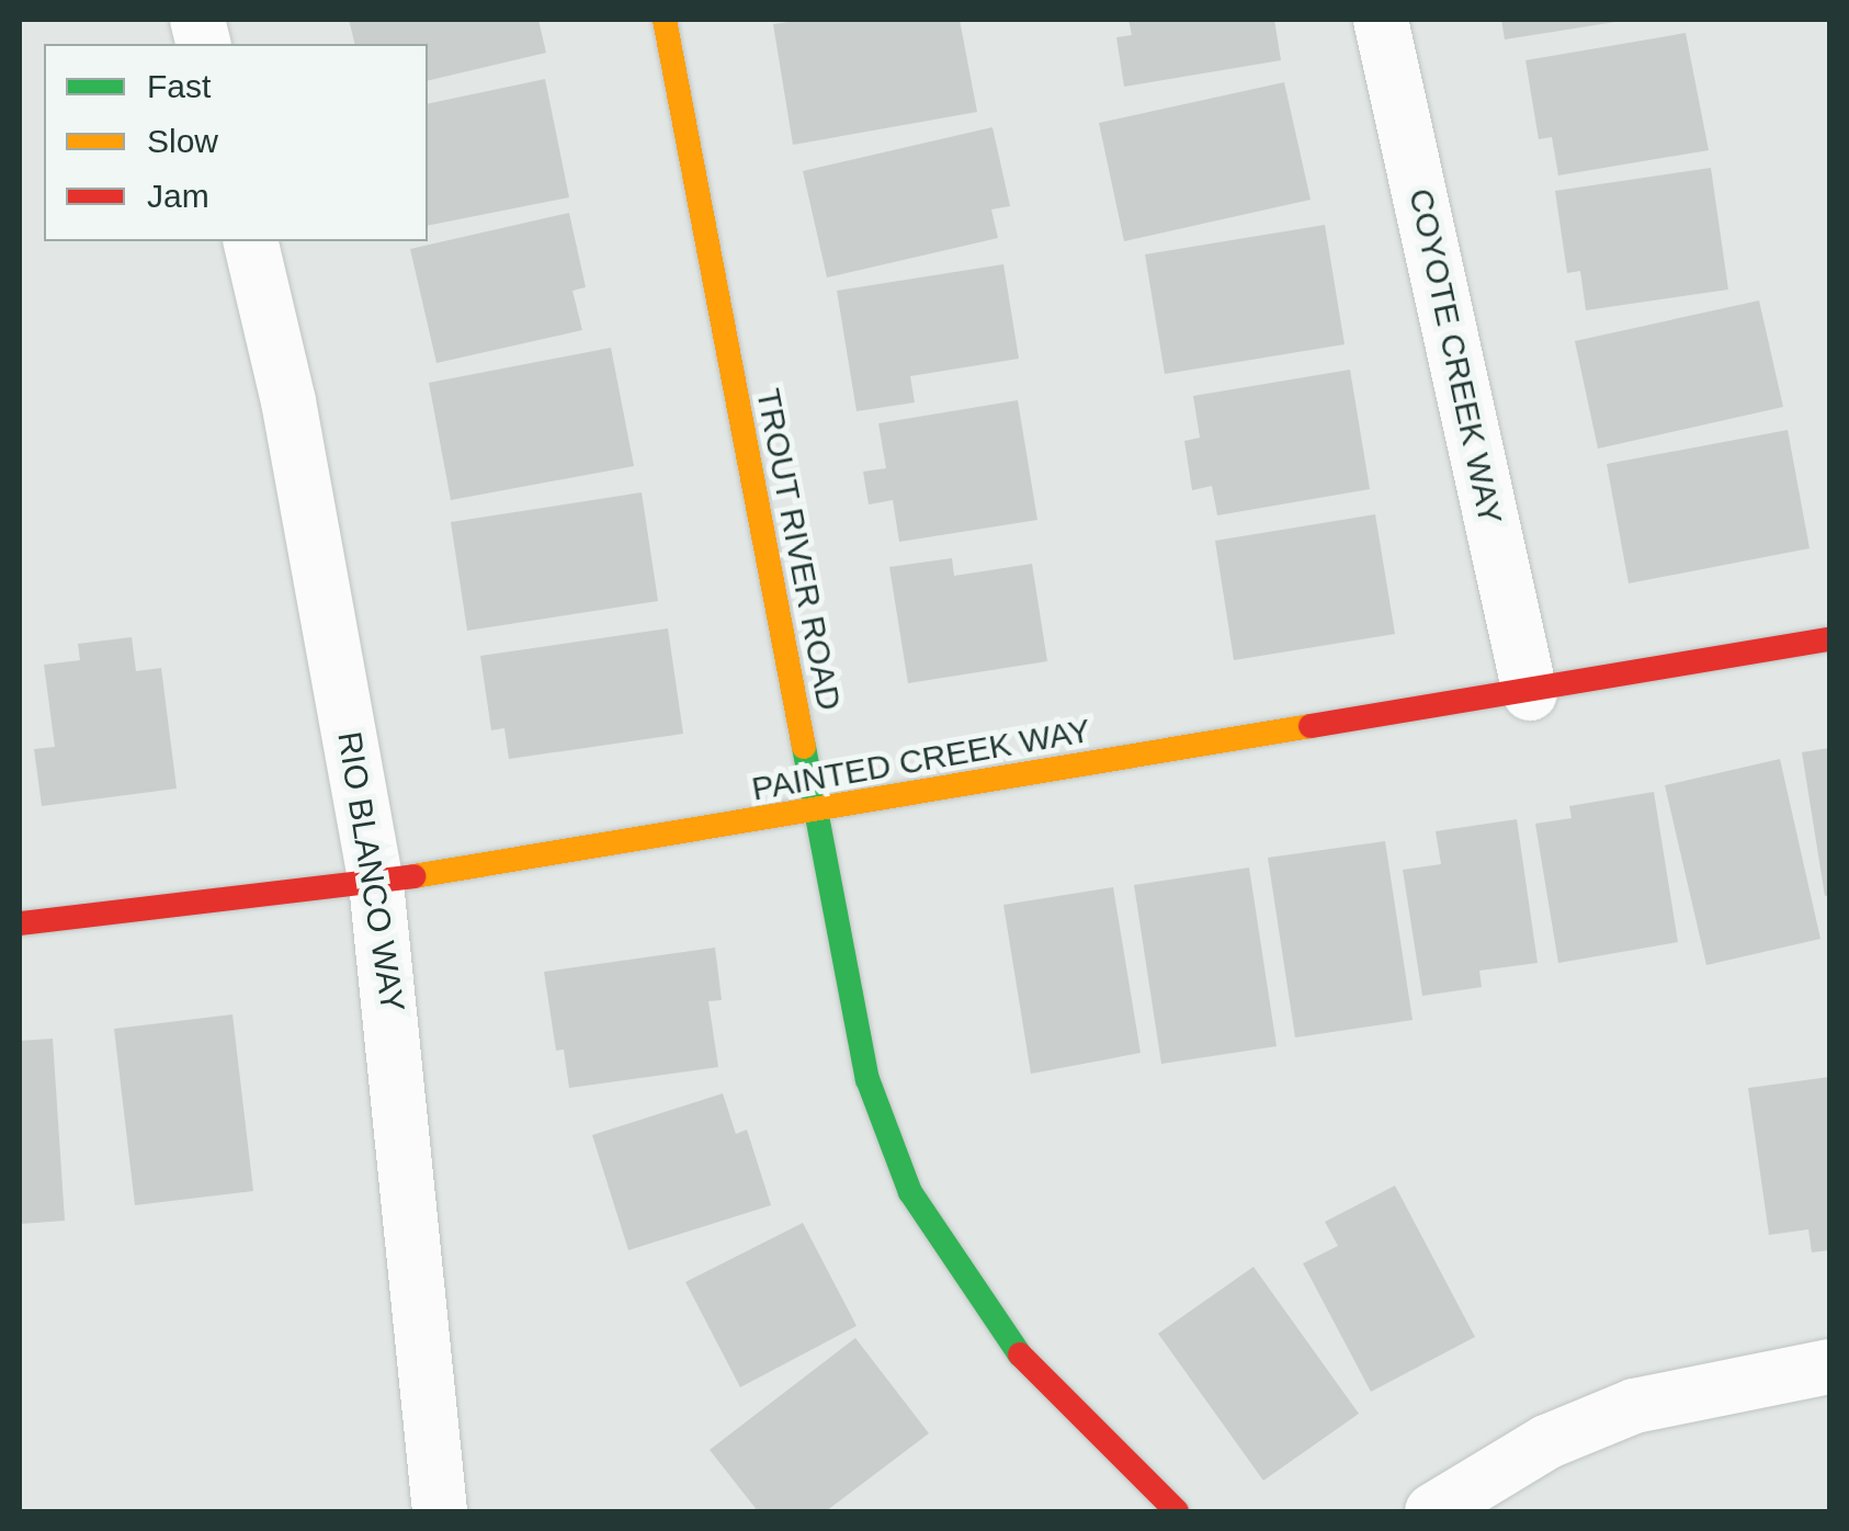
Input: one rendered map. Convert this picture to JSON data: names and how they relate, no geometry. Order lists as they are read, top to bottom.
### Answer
{
  "streets": {
    "street": [
      "COYOTE CREEK WAY",
      "TROUT RIVER ROAD",
      "PAINTED CREEK WAY",
      "RIO BLANCO WAY"
    ]
  },
  "crossings": [
    ["COYOTE CREEK WAY", "PAINTED CREEK WAY"],
    ["TROUT RIVER ROAD", "PAINTED CREEK WAY"],
    ["PAINTED CREEK WAY", "RIO BLANCO WAY"]
  ],
  "legend": ["Fast", "Slow", "Jam"]
}
